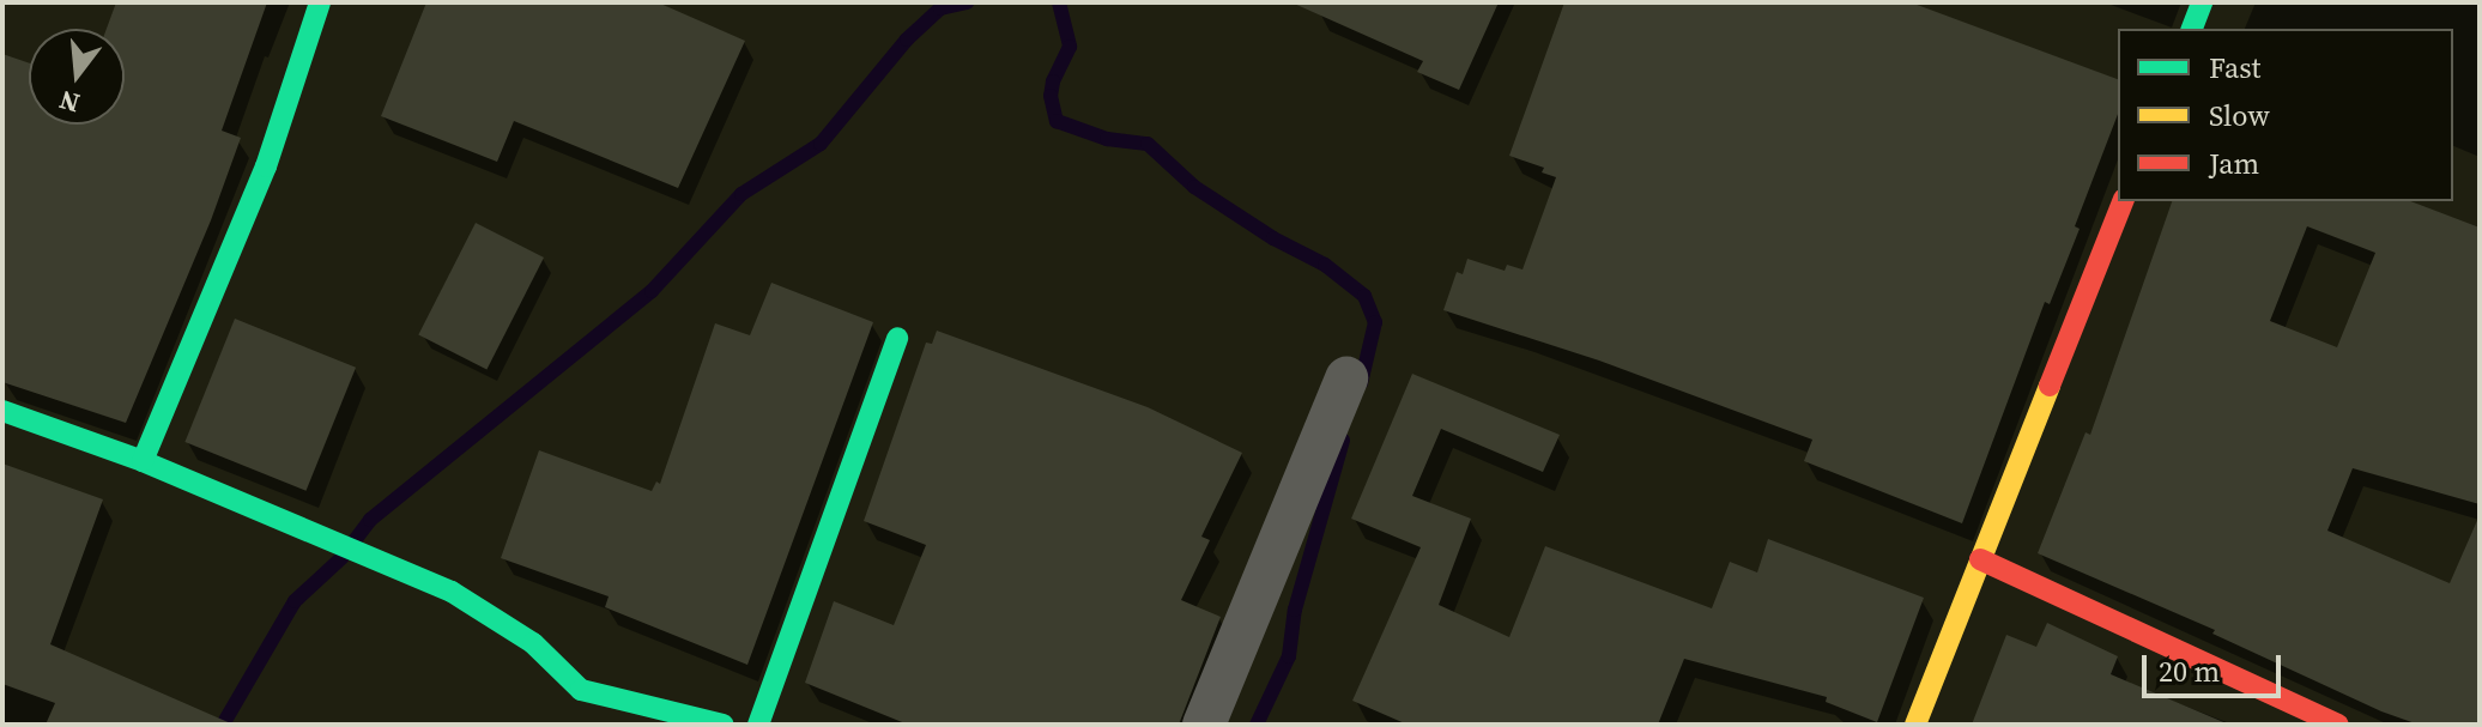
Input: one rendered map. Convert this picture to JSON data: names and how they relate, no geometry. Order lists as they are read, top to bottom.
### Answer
{
  "legend": ["Fast", "Slow", "Jam"],
  "scale_bar": "20 m",
  "north": "bottom"
}
